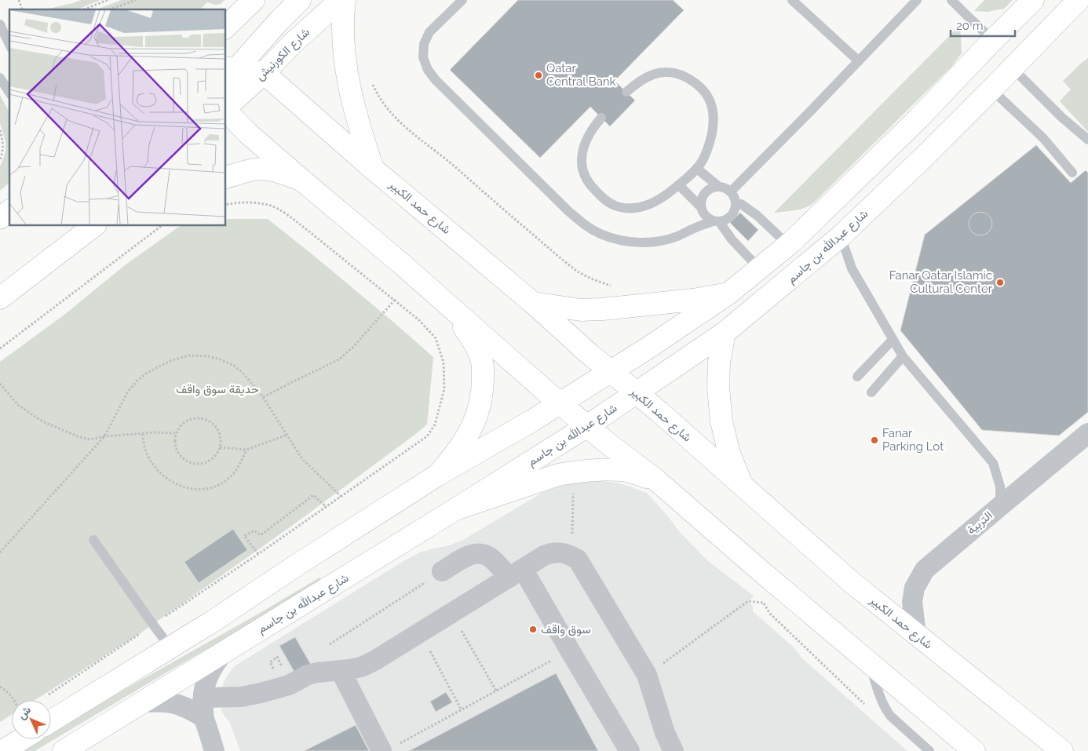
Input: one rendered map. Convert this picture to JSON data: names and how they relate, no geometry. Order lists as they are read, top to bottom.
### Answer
{
  "streets": {
    "main road": ["شارع الكورنيش", "شارع حمد الكبير", "شارع عبدالله بن جاسم"],
    "street": ["التربية"]
  },
  "crossings": [
    ["شارع الكورنيش", "شارع حمد الكبير"],
    ["شارع حمد الكبير", "شارع عبدالله بن جاسم"],
    ["شارع حمد الكبير", "التربية"]
  ],
  "parks": ["حديقة سوق واقف"],
  "places": [
    "Qatar Central Bank",
    "Fanar Qatar Islamic Cultural Center",
    "Fanar Parking Lot",
    "سوق واقف"
  ],
  "scale_bar": "20 m",
  "north": "top left"
}
